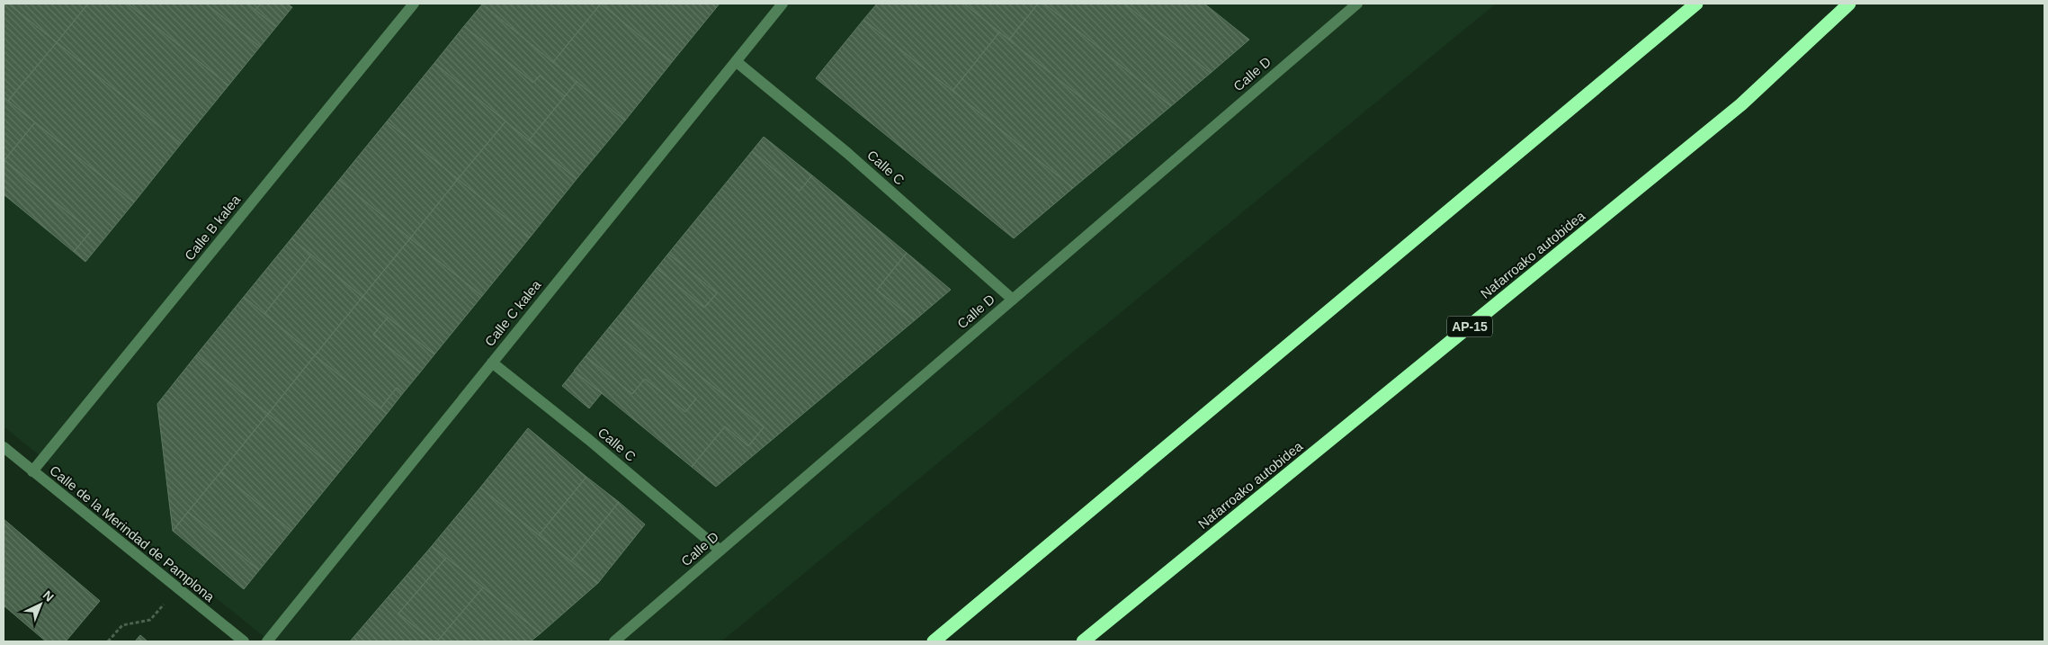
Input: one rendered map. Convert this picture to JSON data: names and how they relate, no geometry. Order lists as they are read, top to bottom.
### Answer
{
  "streets": {
    "highway": ["Nafarroako autobidea", "AP-15"],
    "street": [
      "Calle D",
      "Calle C",
      "Calle B kalea",
      "Calle C kalea",
      "Calle de la Merindad de Pamplona"
    ]
  },
  "crossings": [
    ["Calle D", "Calle C"],
    ["Calle C", "Calle C kalea"],
    ["Calle B kalea", "Calle de la Merindad de Pamplona"]
  ],
  "north": "top right"
}
